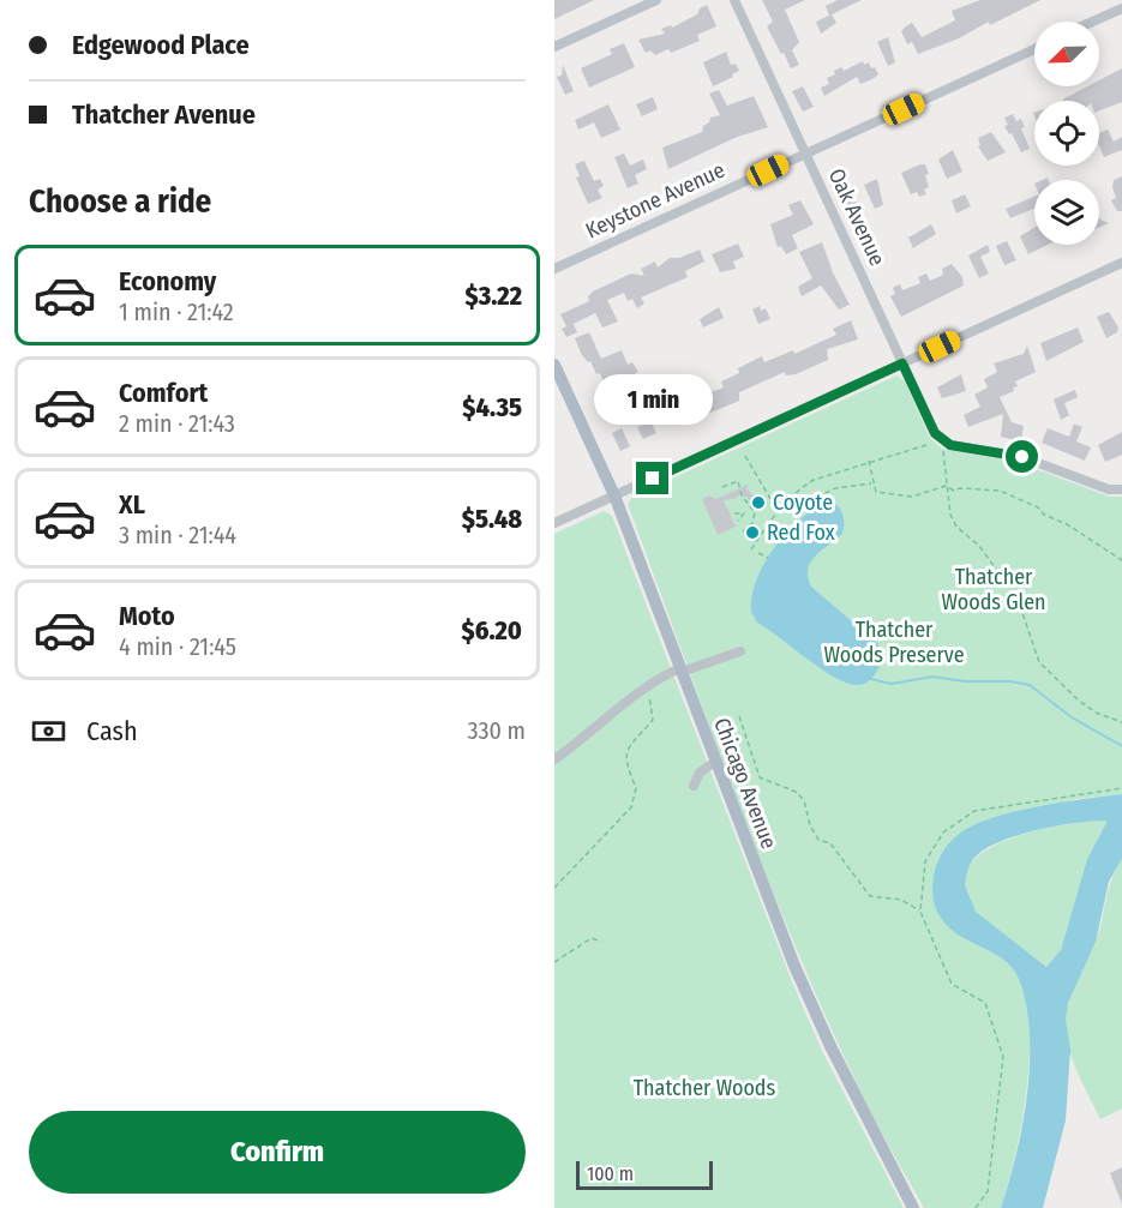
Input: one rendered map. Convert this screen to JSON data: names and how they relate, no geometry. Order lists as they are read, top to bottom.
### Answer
{
  "streets": {
    "main road": ["Chicago Avenue"],
    "street": ["Keystone Avenue", "Oak Avenue"]
  },
  "crossings": [
    ["Keystone Avenue", "Oak Avenue"]
  ],
  "parks": ["Thatcher Woods Glen", "Thatcher Woods Preserve", "Thatcher Woods"],
  "places": ["Coyote", "Red Fox"],
  "scale_bar": "100 m",
  "north": "bottom left",
  "page": {
    "banner": ["Edgewood Place", "Thatcher Avenue"],
    "heading": "Choose a ride",
    "list": [
      {
        "name": "Economy",
        "note": "1 min · 21:42",
        "value": "$3.22"
      },
      {
        "name": "Comfort",
        "note": "2 min · 21:43",
        "value": "$4.35"
      },
      {
        "name": "XL",
        "note": "3 min · 21:44",
        "value": "$5.48"
      },
      {
        "name": "Moto",
        "note": "4 min · 21:45",
        "value": "$6.20"
      }
    ],
    "bubble": "1 min",
    "pay": ["Cash", "330 m"],
    "buttons": "Confirm",
    "scale": "100 m"
  }
}
